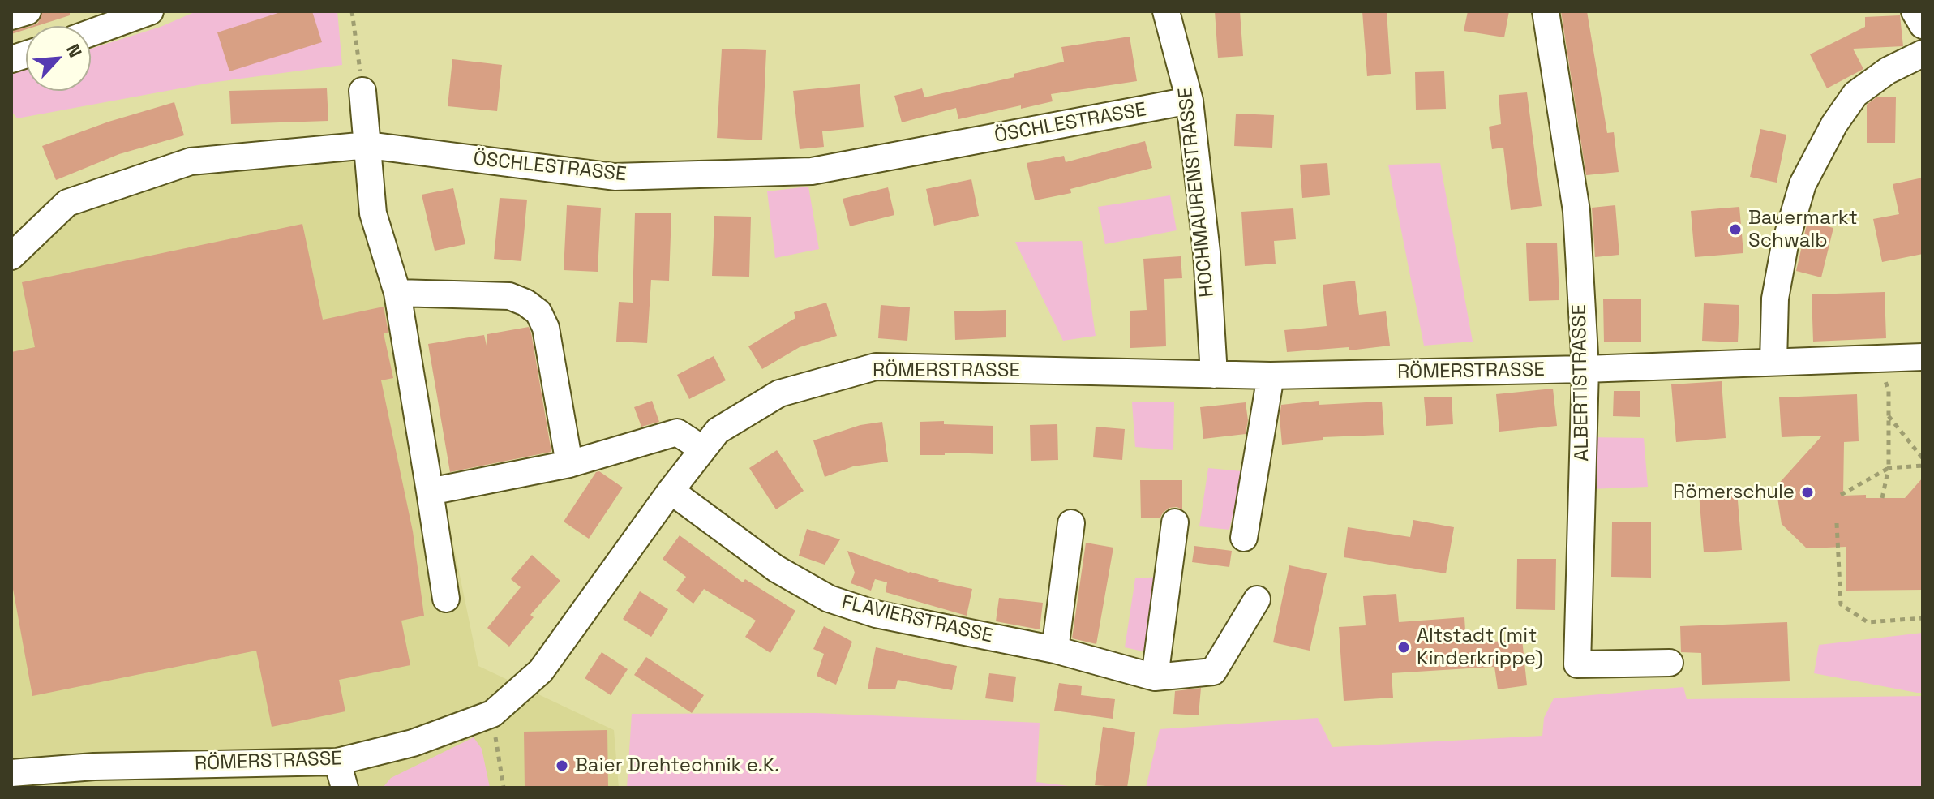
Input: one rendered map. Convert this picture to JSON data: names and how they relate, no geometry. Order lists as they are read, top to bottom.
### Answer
{
  "streets": {
    "street": [
      "ÖSCHLESTRASSE",
      "HOCHMAURENSTRASSE",
      "RÖMERSTRASSE",
      "ALBERTISTRASSE",
      "FLAVIERSTRASSE"
    ]
  },
  "crossings": [
    ["ÖSCHLESTRASSE", "HOCHMAURENSTRASSE"],
    ["HOCHMAURENSTRASSE", "RÖMERSTRASSE"],
    ["RÖMERSTRASSE", "ALBERTISTRASSE"],
    ["RÖMERSTRASSE", "FLAVIERSTRASSE"]
  ],
  "places": [
    "Bauermarkt Schwalb",
    "Römerschule",
    "Altstadt (mit Kinderkrippe)",
    "Baier Drehtechnik e.K."
  ],
  "north": "top right"
}
